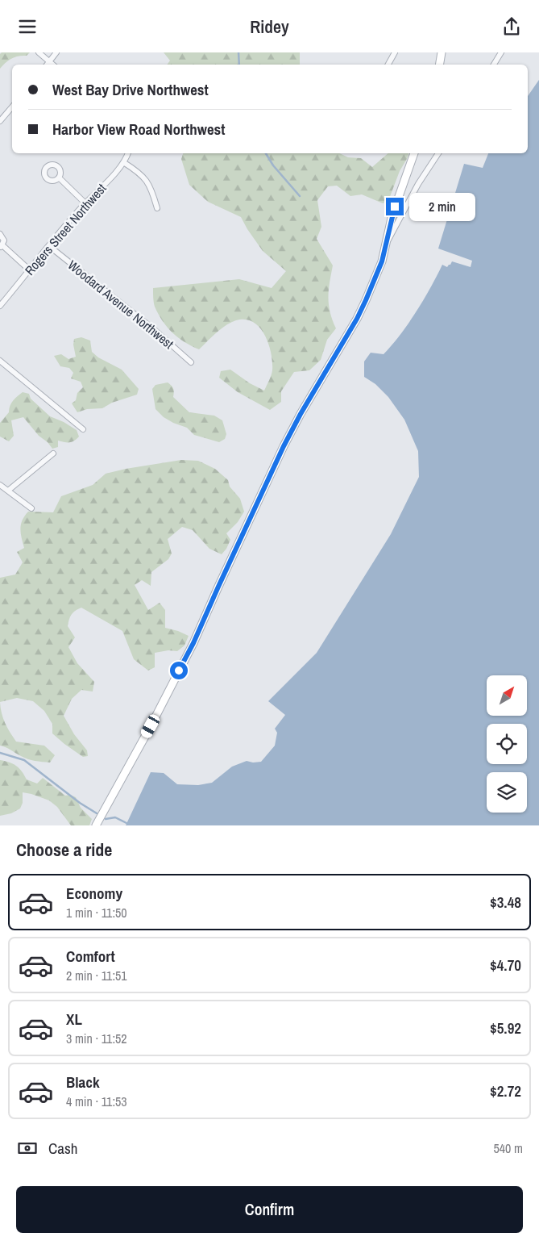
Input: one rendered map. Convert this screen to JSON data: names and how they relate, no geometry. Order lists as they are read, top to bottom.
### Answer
{
  "streets": {
    "street": ["Rogers Street Northwest", "Woodard Avenue Northwest"]
  },
  "crossings": [
    ["Rogers Street Northwest", "Woodard Avenue Northwest"]
  ],
  "north": "top right",
  "page": {
    "header": "Ridey",
    "banner": ["West Bay Drive Northwest", "Harbor View Road Northwest"],
    "bubble": "2 min",
    "heading": "Choose a ride",
    "list": [
      {
        "name": "Economy",
        "note": "1 min · 11:50",
        "value": "$3.48"
      },
      {
        "name": "Comfort",
        "note": "2 min · 11:51",
        "value": "$4.70"
      },
      {
        "name": "XL",
        "note": "3 min · 11:52",
        "value": "$5.92"
      },
      {
        "name": "Black",
        "note": "4 min · 11:53",
        "value": "$2.72"
      }
    ],
    "pay": ["Cash", "540 m"],
    "buttons": "Confirm"
  }
}
